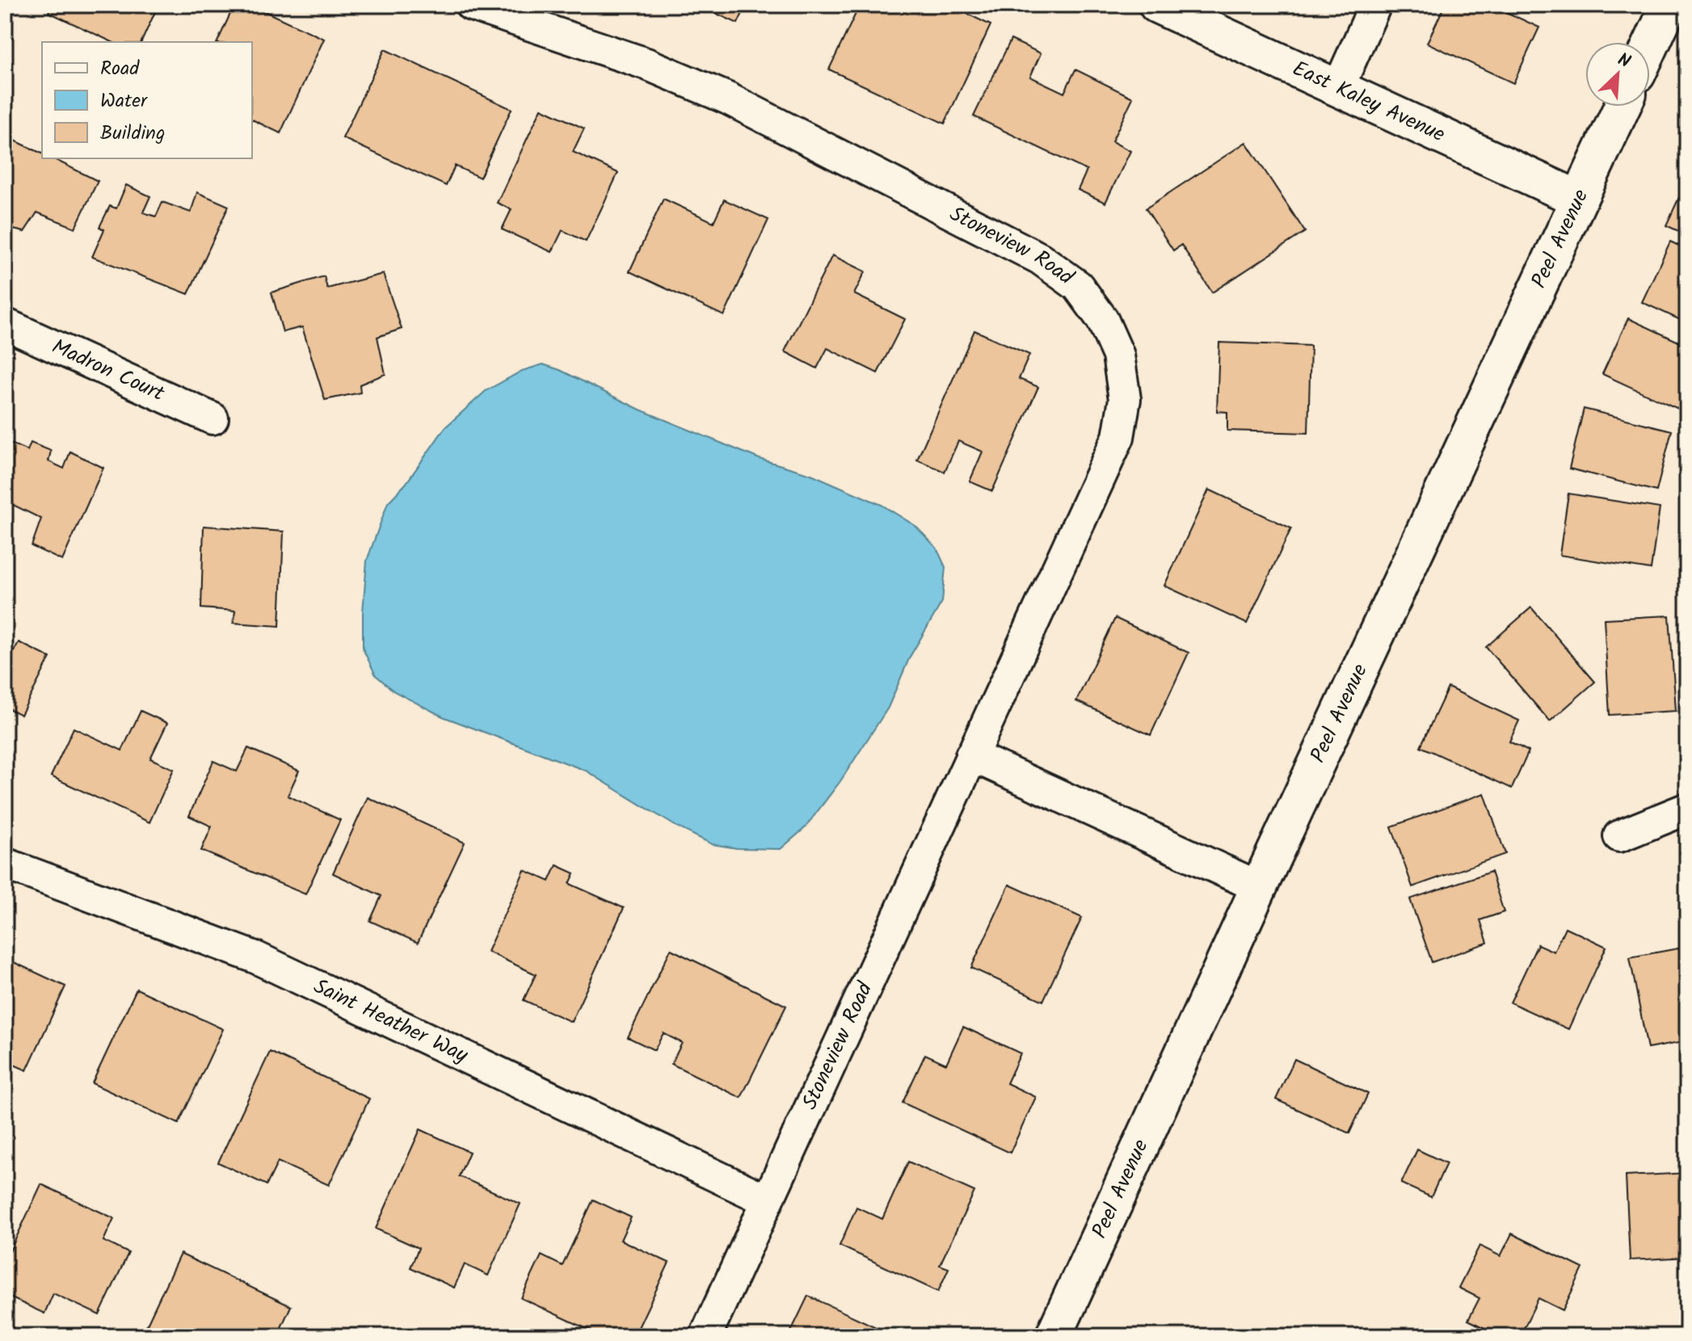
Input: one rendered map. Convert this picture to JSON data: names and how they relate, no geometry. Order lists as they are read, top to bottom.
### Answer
{
  "streets": {
    "street": [
      "East Kaley Avenue",
      "Peel Avenue",
      "Stoneview Road",
      "Madron Court",
      "Saint Heather Way"
    ]
  },
  "crossings": [
    ["East Kaley Avenue", "Peel Avenue"],
    ["Stoneview Road", "Saint Heather Way"]
  ],
  "legend": ["Road", "Water", "Building"],
  "north": "top right"
}
